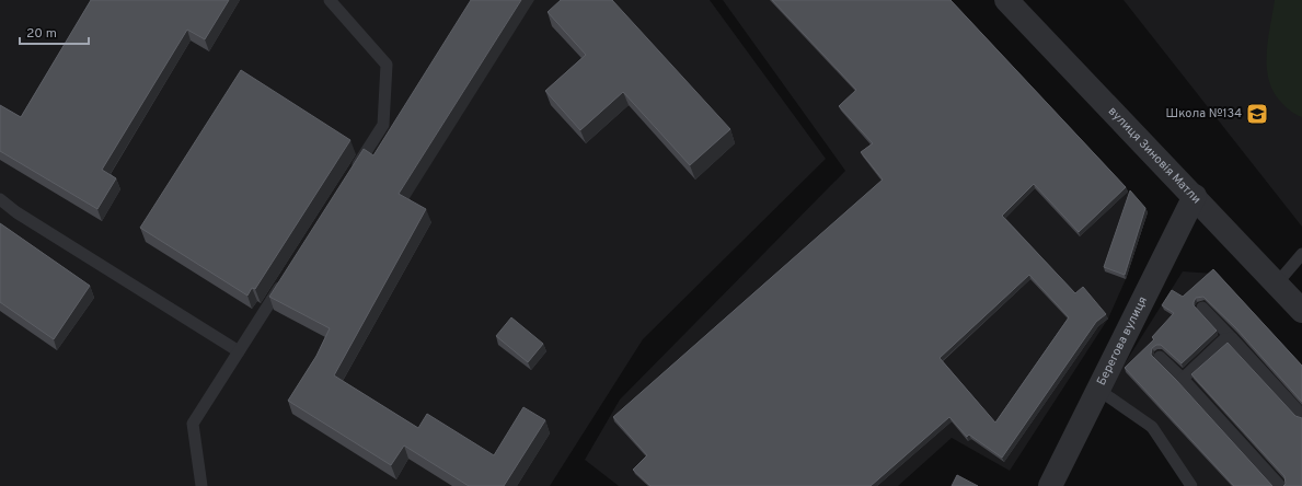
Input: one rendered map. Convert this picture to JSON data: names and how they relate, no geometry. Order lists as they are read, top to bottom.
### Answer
{
  "streets": {
    "street": ["вулиця Зиновія Матли", "Берегова вулиця"]
  },
  "crossings": [
    ["вулиця Зиновія Матли", "Берегова вулиця"]
  ],
  "places": {
    "school or university": ["Школа №134"]
  },
  "scale_bar": "20 m"
}
